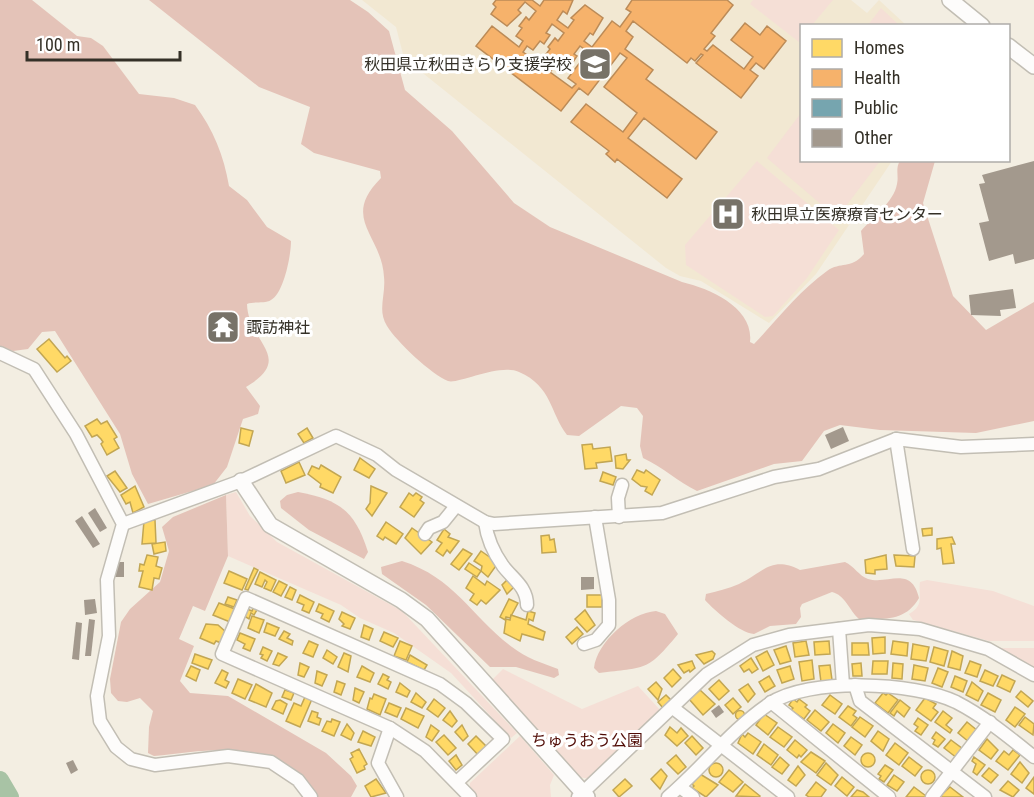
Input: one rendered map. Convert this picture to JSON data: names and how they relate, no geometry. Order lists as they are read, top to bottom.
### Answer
{
  "parks": ["ちゅうおう公園"],
  "places": {
    "school or university": ["秋田県立秋田きらり支援学校"],
    "hospital": ["秋田県立医療療育センター"],
    "temple": ["諏訪神社"]
  },
  "legend": [
    "Homes",
    "Health",
    "Public",
    "Other"
  ],
  "scale_bar": "100 m"
}
